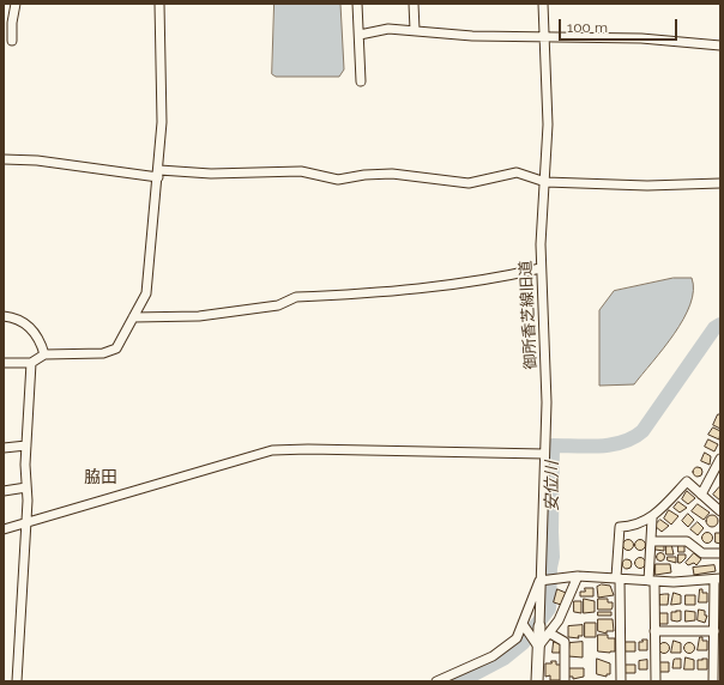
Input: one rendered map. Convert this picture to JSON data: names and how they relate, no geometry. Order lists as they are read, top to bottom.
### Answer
{
  "streets": {
    "street": ["御所香芝線旧道"]
  },
  "districts": ["脇田"],
  "water": ["安位川"],
  "scale_bar": "100 m"
}
